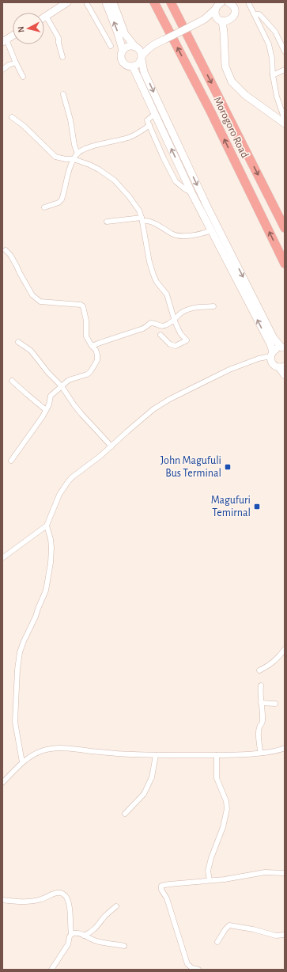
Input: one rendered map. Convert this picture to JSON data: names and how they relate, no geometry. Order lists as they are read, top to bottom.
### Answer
{
  "streets": {
    "highway": ["Morogoro Road"]
  },
  "places": {
    "transit": ["John Magufuli Bus Terminal", "Magufuri Temirnal"]
  },
  "north": "left"
}
